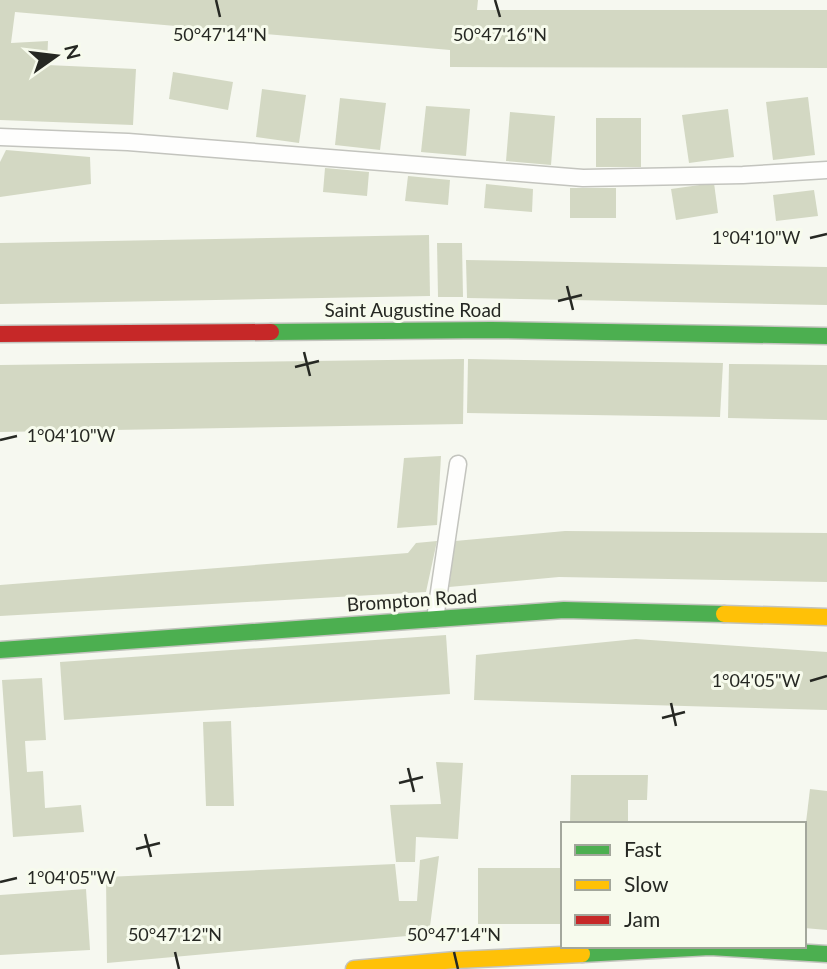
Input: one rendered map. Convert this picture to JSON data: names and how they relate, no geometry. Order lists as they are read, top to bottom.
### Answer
{
  "streets": {
    "street": ["Saint Augustine Road", "Brompton Road"]
  },
  "legend": ["Fast", "Slow", "Jam"],
  "north": "right",
  "coordinates": [
    "50°47'14\"N",
    "50°47'16\"N",
    "1°04'10\"W",
    "1°04'05\"W",
    "50°47'12\"N"
  ]
}
